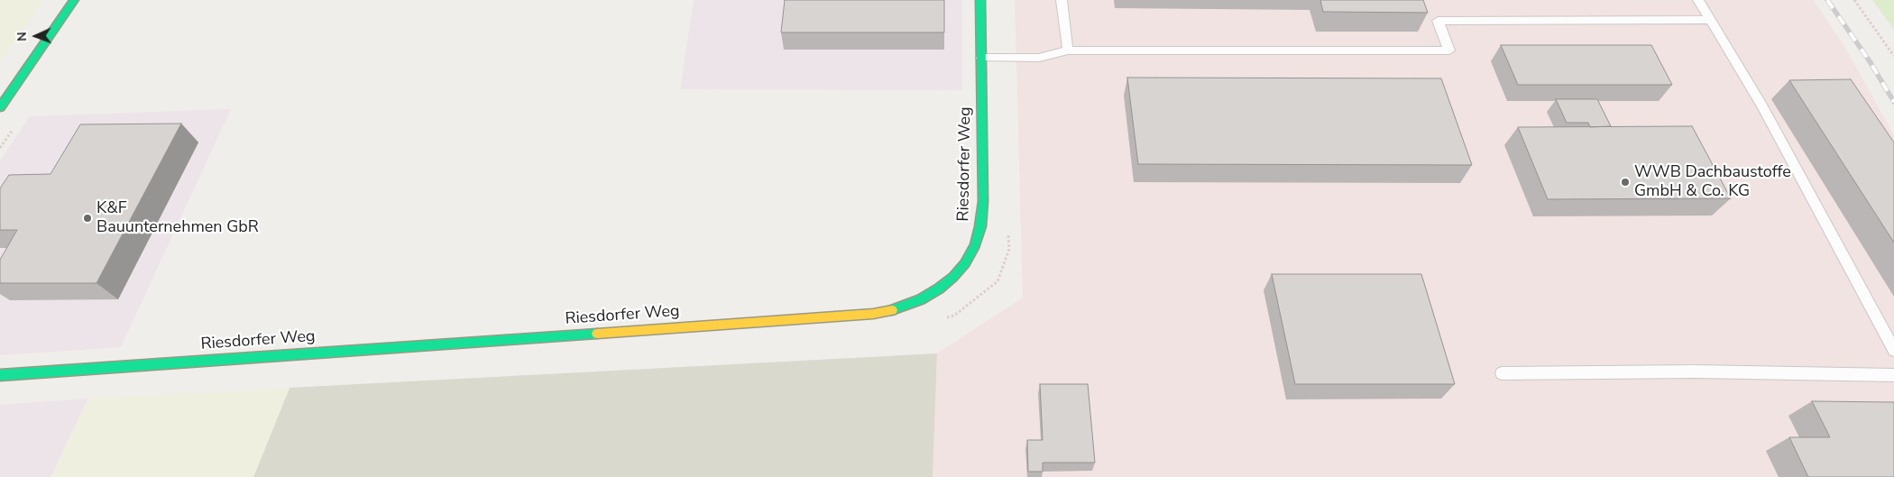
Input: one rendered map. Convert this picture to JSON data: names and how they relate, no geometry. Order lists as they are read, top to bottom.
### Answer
{
  "streets": {
    "street": ["Riesdorfer Weg"]
  },
  "places": ["WWB Dachbaustoffe GmbH & Co. KG", "K&F Bauunternehmen GbR"],
  "north": "left"
}
